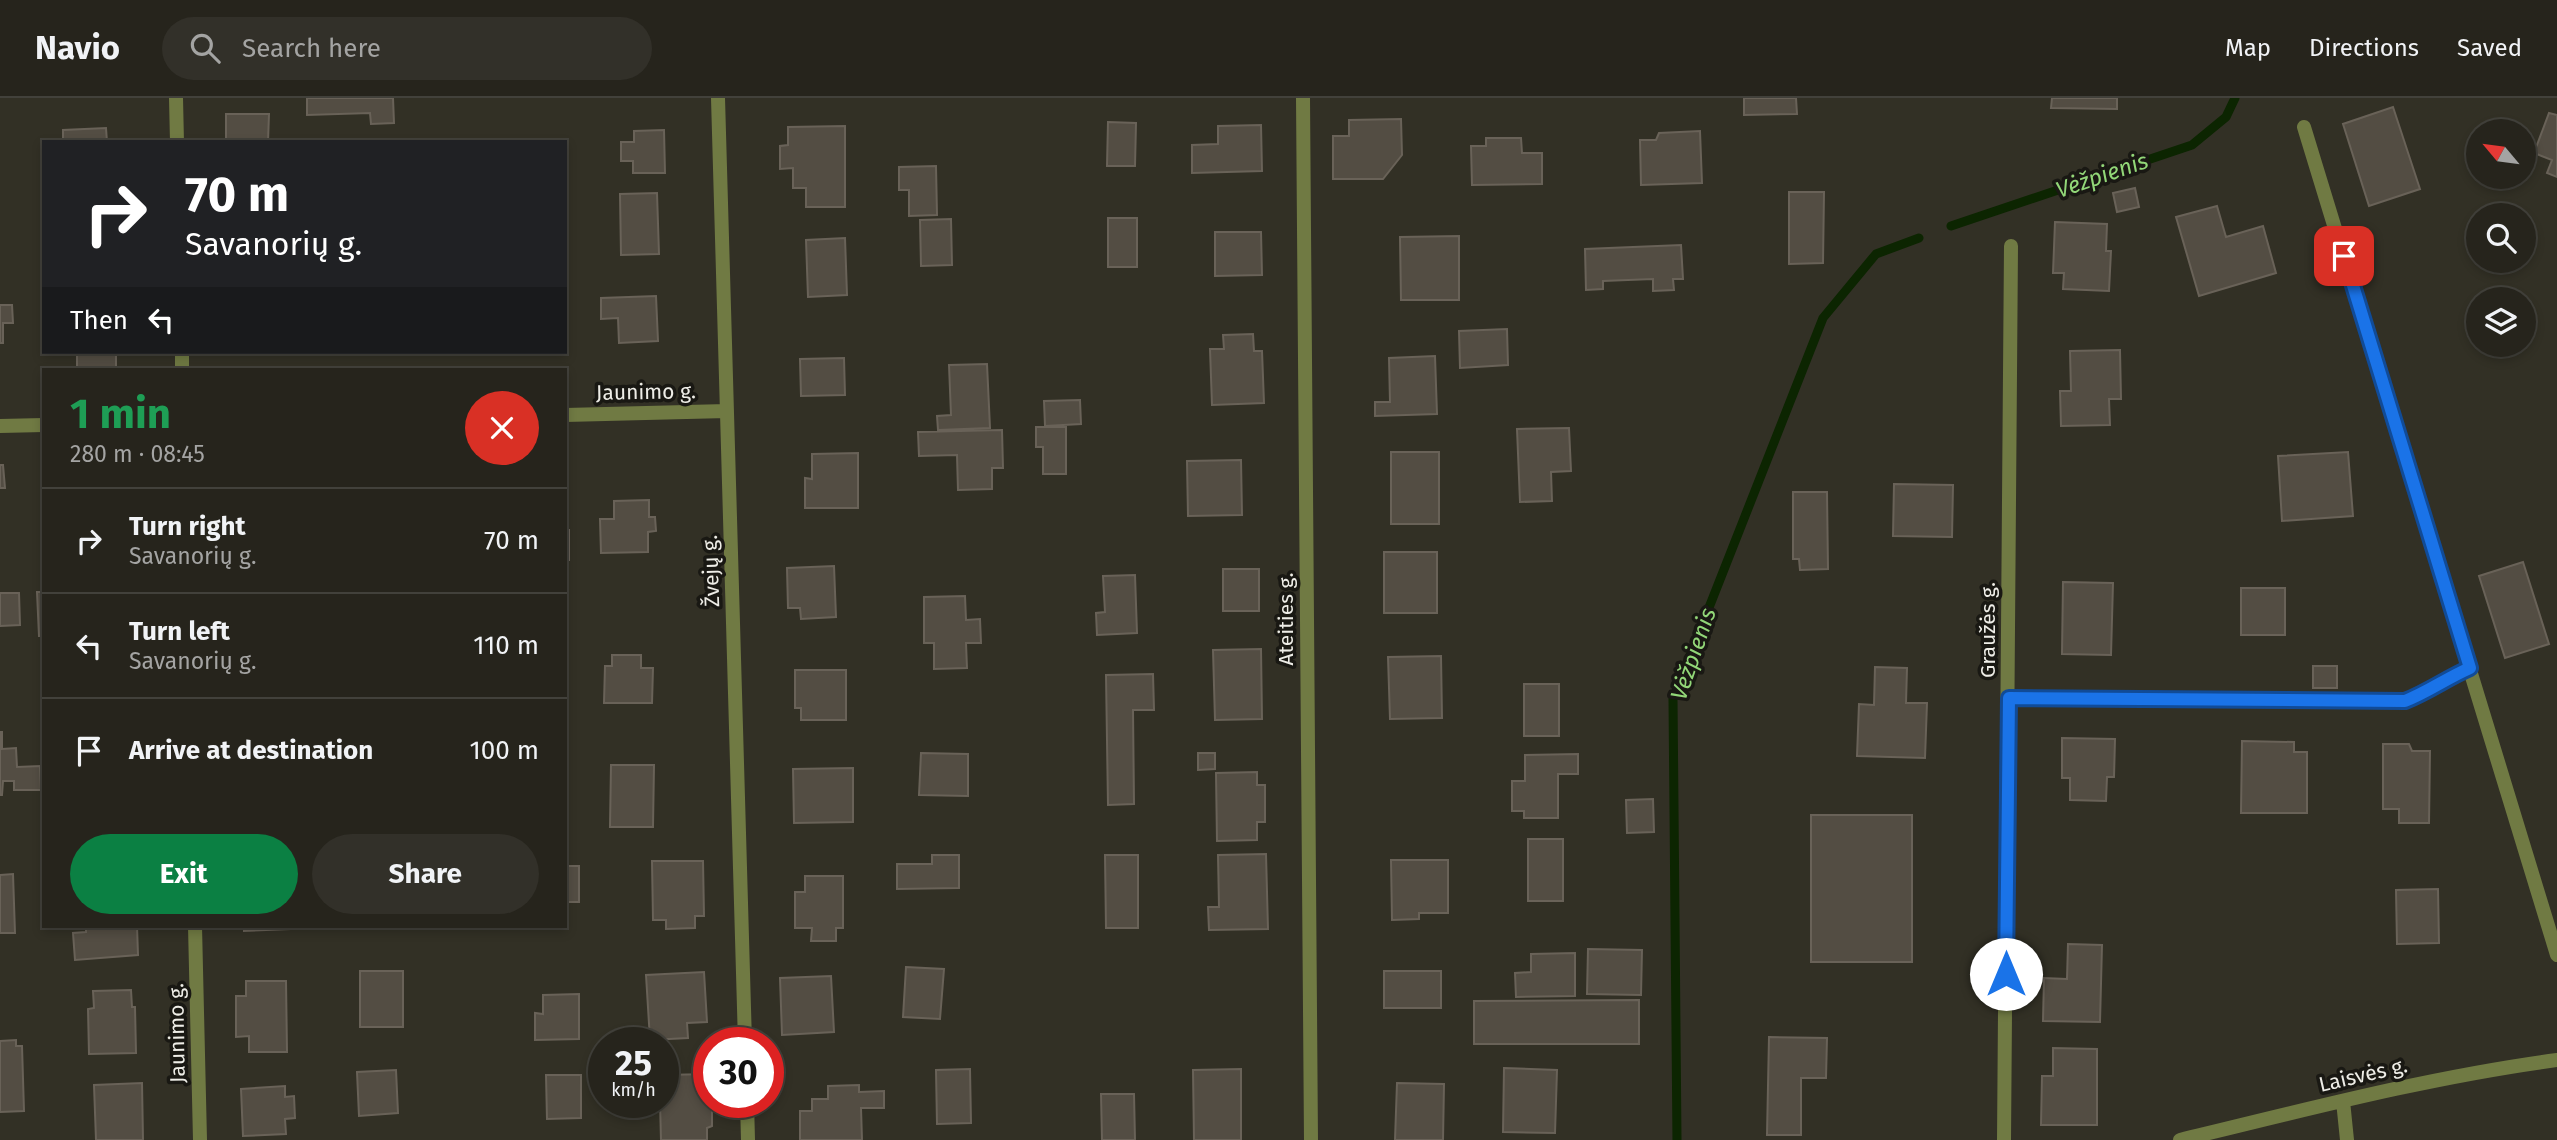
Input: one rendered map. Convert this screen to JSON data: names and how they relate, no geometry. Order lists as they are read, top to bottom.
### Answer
{
  "streets": {
    "street": [
      "Jaunimo g.",
      "Žvejų g.",
      "Ateities g.",
      "Graužės g.",
      "Laisvės g."
    ]
  },
  "crossings": [
    ["Jaunimo g.", "Žvejų g."]
  ],
  "water": ["Vėžpienis"],
  "north": "top left",
  "page": {
    "header": "Navio",
    "search": "Search here",
    "nav": ["Map", "Directions", "Saved"],
    "turn": ["70 m", "Savanorių g."],
    "then": "Then",
    "heading": ["1 min", "280 m · 08:45"],
    "list": [
      {
        "name": "Turn right",
        "note": "Savanorių g.",
        "value": "70 m"
      },
      {
        "name": "Turn left",
        "note": "Savanorių g.",
        "value": "110 m"
      },
      {
        "name": "Arrive at destination",
        "value": "100 m"
      }
    ],
    "buttons": ["Exit", "Share"],
    "speed": "25 km/h",
    "limit": "30"
  }
}
